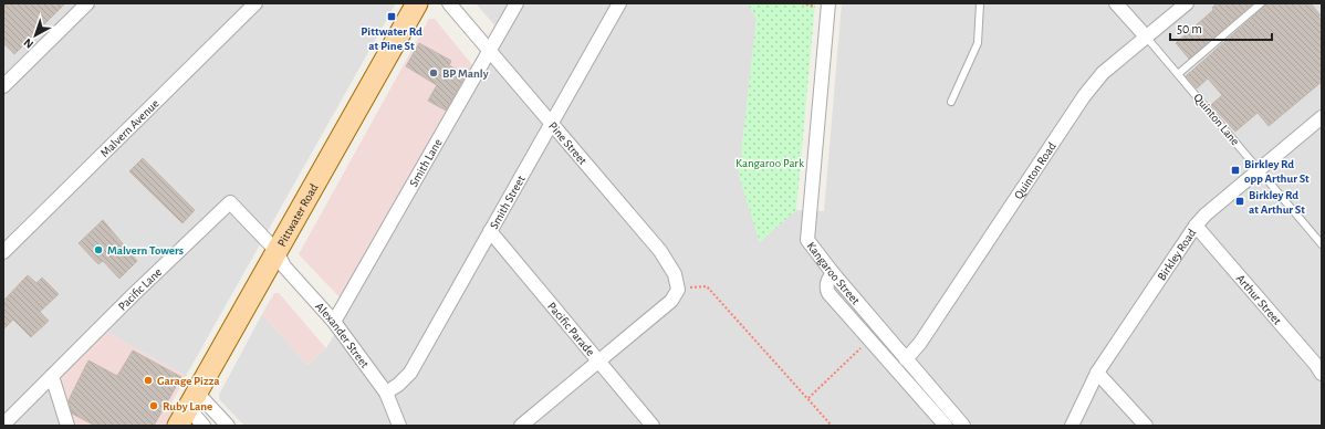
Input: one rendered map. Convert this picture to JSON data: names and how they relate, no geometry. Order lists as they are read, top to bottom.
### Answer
{
  "streets": {
    "main road": ["Pittwater Road"],
    "street": [
      "Malvern Avenue",
      "Pine Street",
      "Smith Lane",
      "Quinton Road",
      "Smith Street",
      "Birkley Road",
      "Kangaroo Street",
      "Pacific Lane",
      "Arthur Street",
      "Pacific Parade",
      "Alexander Street"
    ],
    "lane": ["Quinton Lane"]
  },
  "crossings": [
    ["Quinton Lane", "Quinton Road"],
    ["Quinton Lane", "Birkley Road"],
    ["Pine Street", "Smith Lane"],
    ["Pine Street", "Smith Street"],
    ["Smith Lane", "Alexander Street"],
    ["Quinton Road", "Kangaroo Street"],
    ["Smith Street", "Pacific Parade"],
    ["Smith Street", "Alexander Street"],
    ["Pittwater Road", "Pacific Lane"],
    ["Pittwater Road", "Alexander Street"],
    ["Birkley Road", "Arthur Street"],
    ["Pacific Lane", "Alexander Street"]
  ],
  "parks": ["Kangaroo Park"],
  "places": {
    "transit": ["Pittwater Rd at Pine St", "Birkley Rd opp Arthur St", "Birkley Rd at Arthur St"],
    "other": [
      "BP Manly",
      "Malvern Towers",
      "Garage Pizza",
      "Ruby Lane"
    ]
  },
  "scale_bar": "50 m",
  "north": "bottom left"
}
